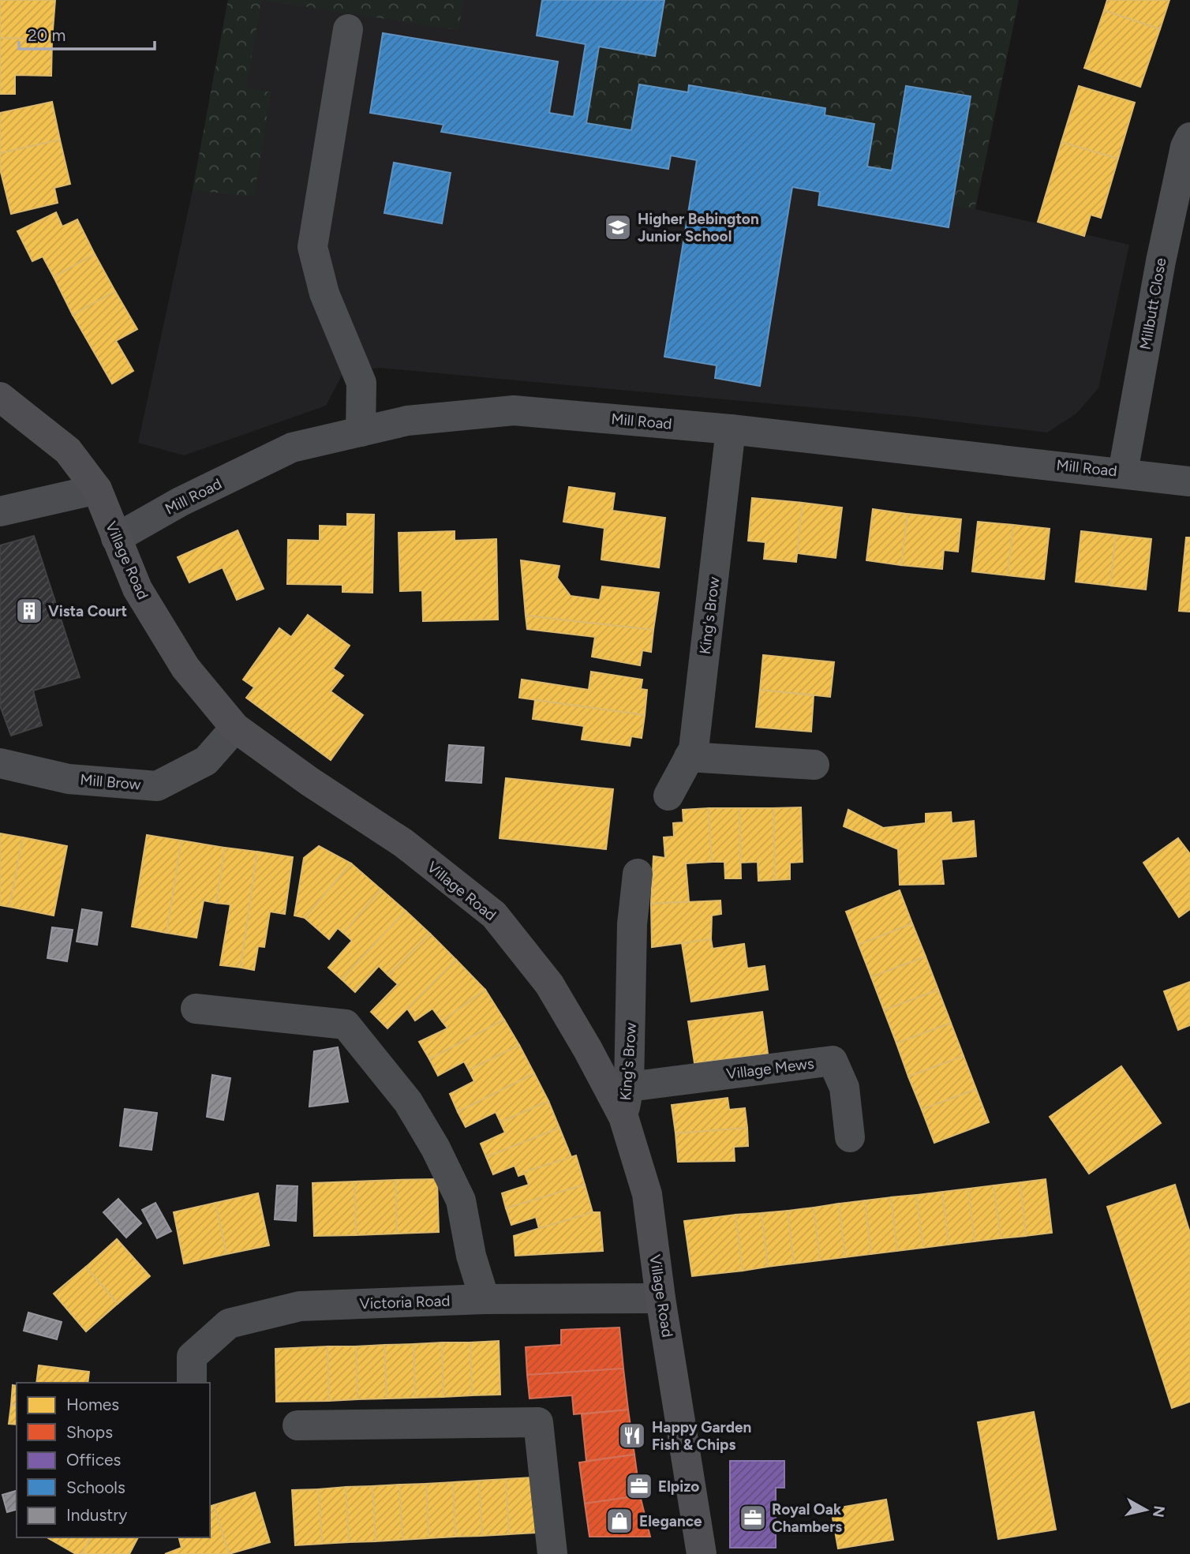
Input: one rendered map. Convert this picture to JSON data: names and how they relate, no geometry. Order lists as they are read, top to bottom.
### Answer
{
  "streets": {
    "main road": ["Village Road"],
    "street": [
      "Millbutt Close",
      "Mill Road",
      "King's Brow",
      "Mill Brow",
      "Village Mews",
      "Victoria Road"
    ]
  },
  "crossings": [
    ["Millbutt Close", "Mill Road"],
    ["Mill Road", "Village Road"],
    ["Mill Road", "King's Brow"],
    ["Village Road", "King's Brow"],
    ["Village Road", "Mill Brow"],
    ["Village Road", "Victoria Road"],
    ["King's Brow", "Village Mews"]
  ],
  "places": {
    "school or university": ["Higher Bebington Junior School"],
    "building": ["Vista Court"],
    "restaurant": ["Happy Garden Fish & Chips"],
    "office": ["Elpizo", "Royal Oak Chambers"],
    "shop": ["Elegance"]
  },
  "legend": [
    "Homes",
    "Shops",
    "Offices",
    "Schools",
    "Industry"
  ],
  "scale_bar": "20 m",
  "north": "right"
}
